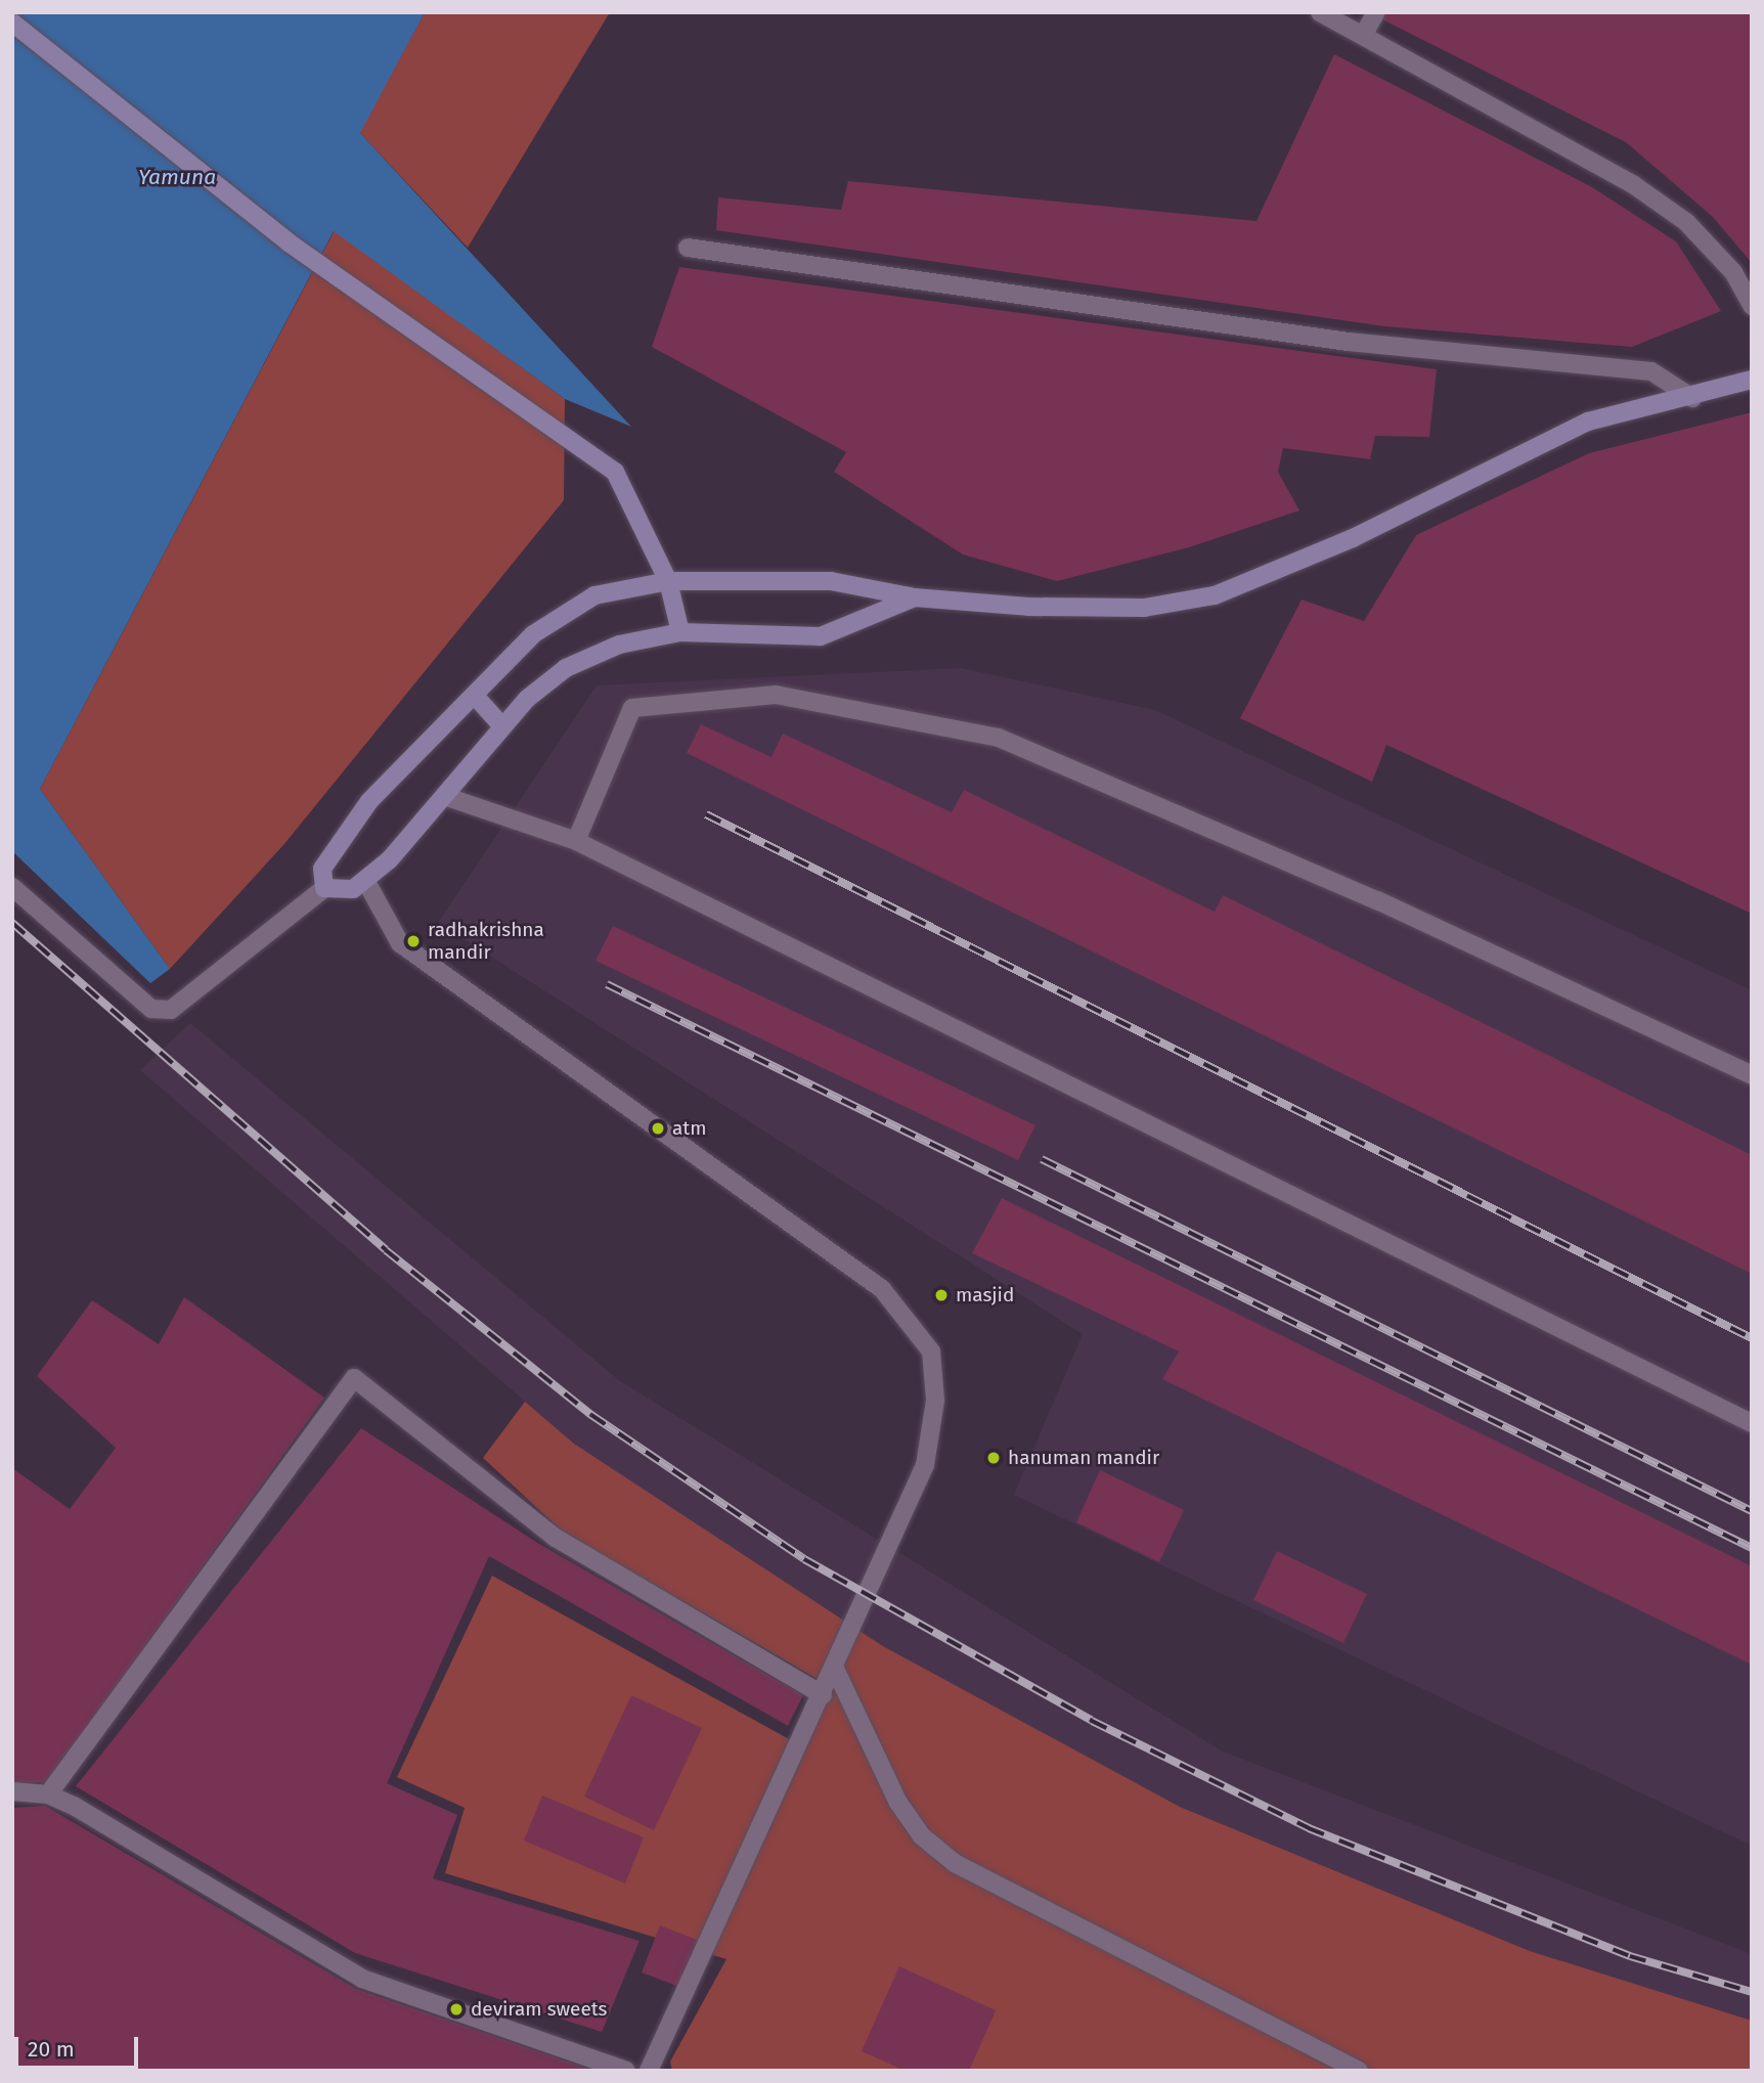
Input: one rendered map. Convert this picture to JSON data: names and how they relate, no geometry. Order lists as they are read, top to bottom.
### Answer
{
  "water": ["Yamuna"],
  "places": [
    "radhakrishna mandir",
    "atm",
    "masjid",
    "hanuman mandir",
    "deviram sweets"
  ],
  "scale_bar": "20 m"
}
